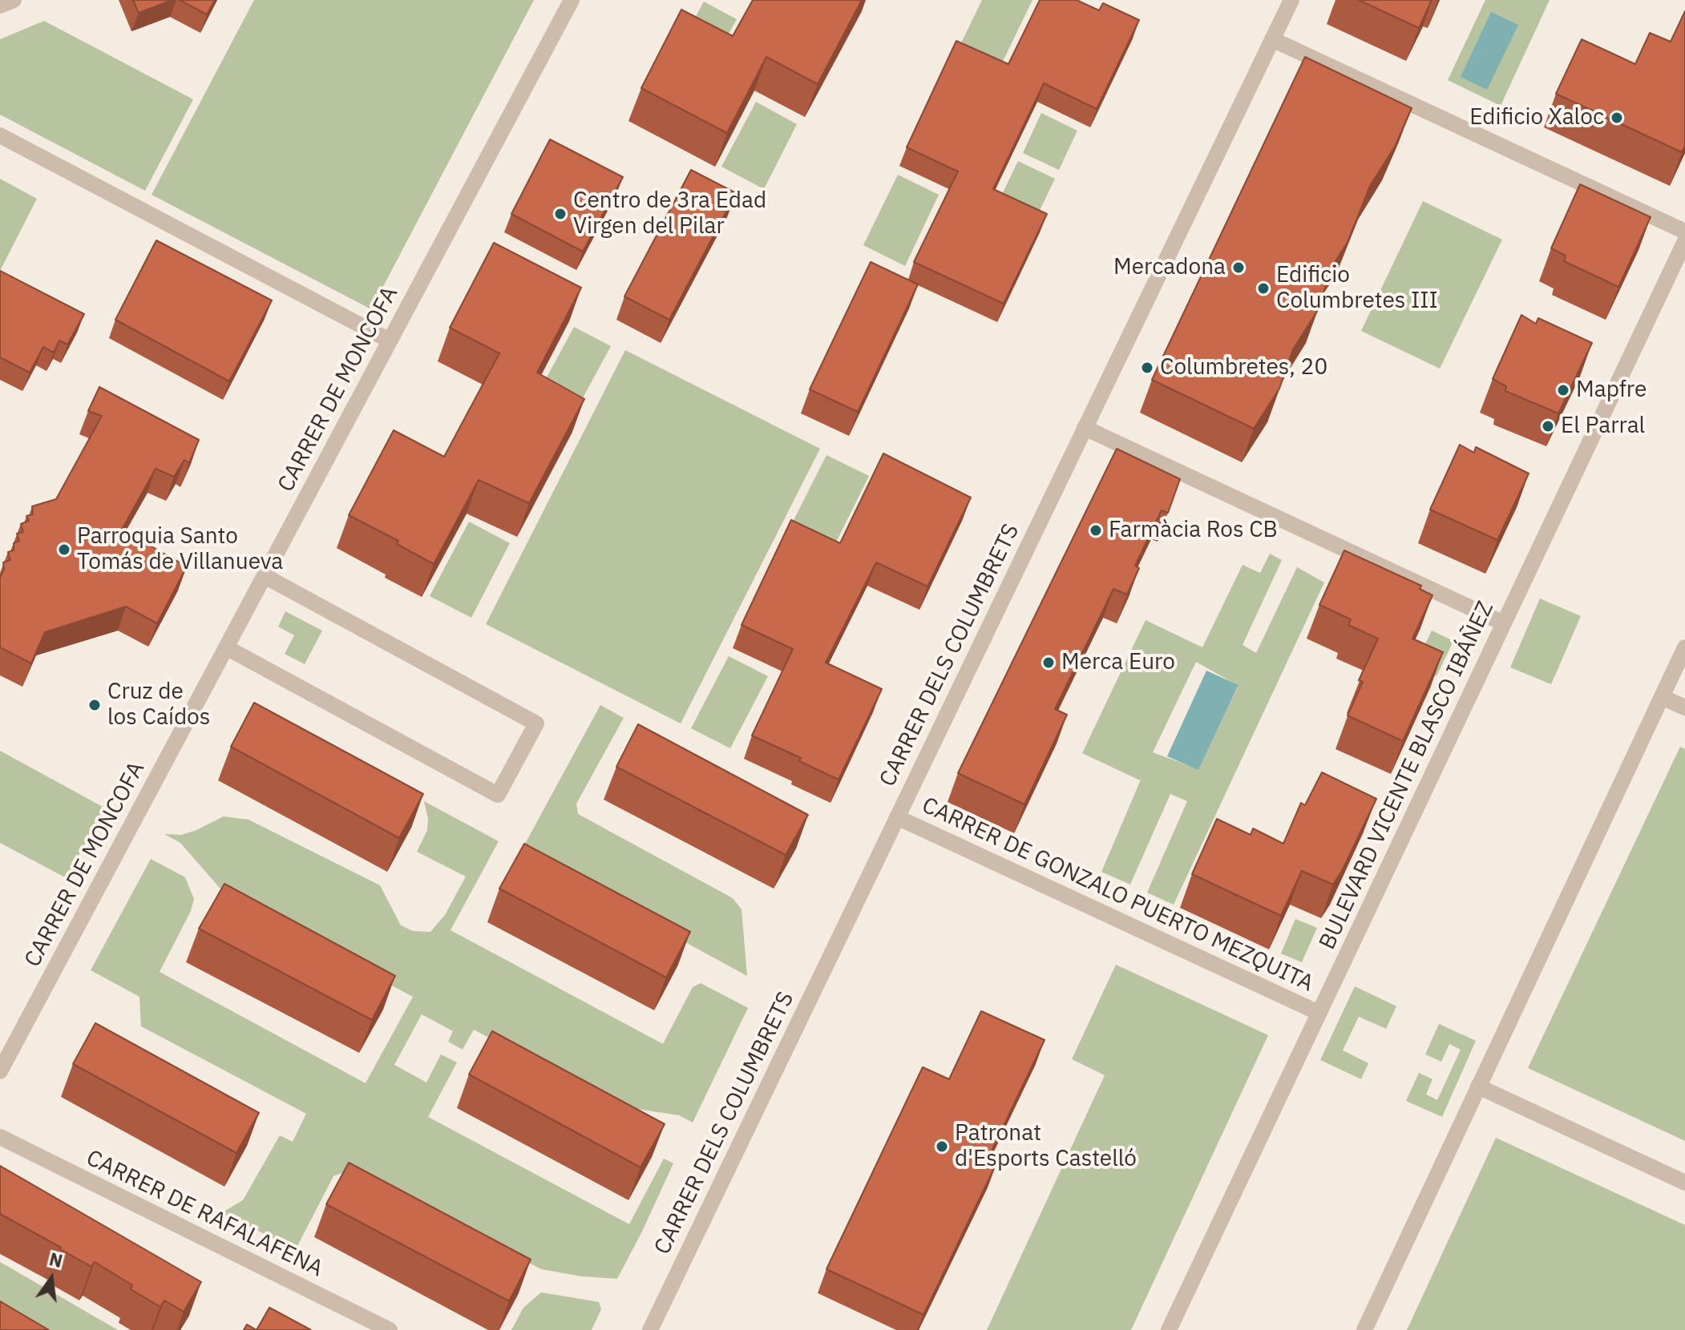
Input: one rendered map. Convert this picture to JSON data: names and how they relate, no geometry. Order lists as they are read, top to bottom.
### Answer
{
  "streets": {
    "street": [
      "CARRER DE MONCOFA",
      "CARRER DELS COLUMBRETS",
      "BULEVARD VICENTE BLASCO IBÁÑEZ",
      "CARRER DE GONZALO PUERTO MEZQUITA",
      "CARRER DE RAFALAFENA"
    ]
  },
  "crossings": [
    ["CARRER DELS COLUMBRETS", "CARRER DE GONZALO PUERTO MEZQUITA"],
    ["BULEVARD VICENTE BLASCO IBÁÑEZ", "CARRER DE GONZALO PUERTO MEZQUITA"]
  ],
  "places": [
    "Edificio Xaloc",
    "Centro de 3ra Edad Virgen del Pilar",
    "Mercadona",
    "Edificio Columbretes III",
    "Columbretes, 20",
    "Mapfre",
    "El Parral",
    "Farmàcia Ros CB",
    "Parroquia Santo Tomás de Villanueva",
    "Merca Euro",
    "Cruz de los Caídos",
    "Patronat d'Esports Castelló"
  ],
  "north": "top"
}
